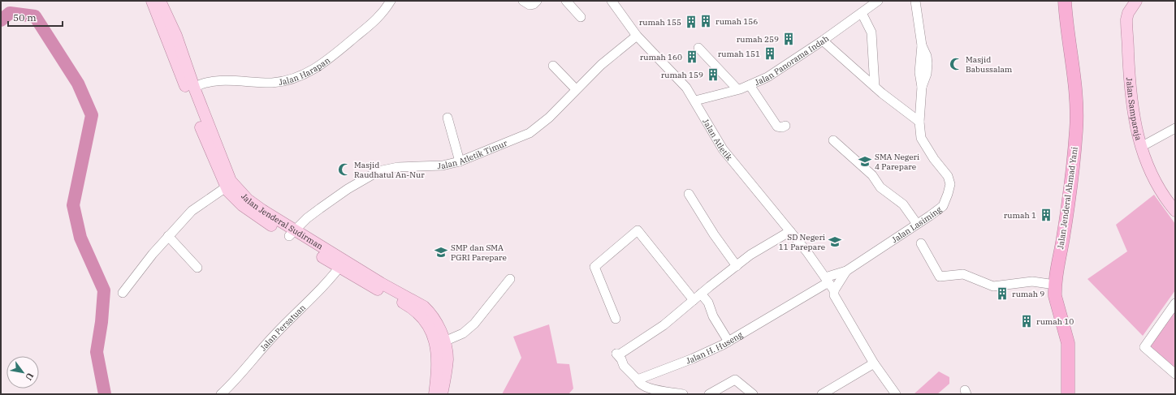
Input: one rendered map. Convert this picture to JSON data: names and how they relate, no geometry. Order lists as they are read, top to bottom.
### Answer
{
  "streets": {
    "highway": ["Jalan Jenderal Ahmad Yani"],
    "main road": ["Jalan Samparaja", "Jalan Jenderal Sudirman"],
    "street": [
      "Jalan Panorama Indah",
      "Jalan Harapan",
      "Jalan Atletik",
      "Jalan Atletik Timur",
      "Jalan Lasiming",
      "Jalan Persatuan",
      "Jalan H. Huseng"
    ]
  },
  "crossings": [
    ["Jalan Panorama Indah", "Jalan Atletik"],
    ["Jalan Harapan", "Jalan Jenderal Sudirman"],
    ["Jalan Atletik", "Jalan Atletik Timur"],
    ["Jalan Atletik", "Jalan H. Huseng"],
    ["Jalan Atletik Timur", "Jalan Jenderal Sudirman"],
    ["Jalan Jenderal Sudirman", "Jalan Persatuan"],
    ["Jalan Lasiming", "Jalan H. Huseng"]
  ],
  "places": {
    "building": [
      "rumah 156",
      "rumah 155",
      "rumah 259",
      "rumah 151",
      "rumah 160",
      "rumah 159",
      "rumah 1",
      "rumah 9",
      "rumah 10"
    ],
    "mosque": ["Masjid Babussalam", "Masjid Raudhatul An-Nur"],
    "school or university": ["SMA Negeri 4 Parepare", "SD Negeri 11 Parepare", "SMP dan SMA PGRI Parepare"]
  },
  "scale_bar": "50 m",
  "north": "bottom right"
}
